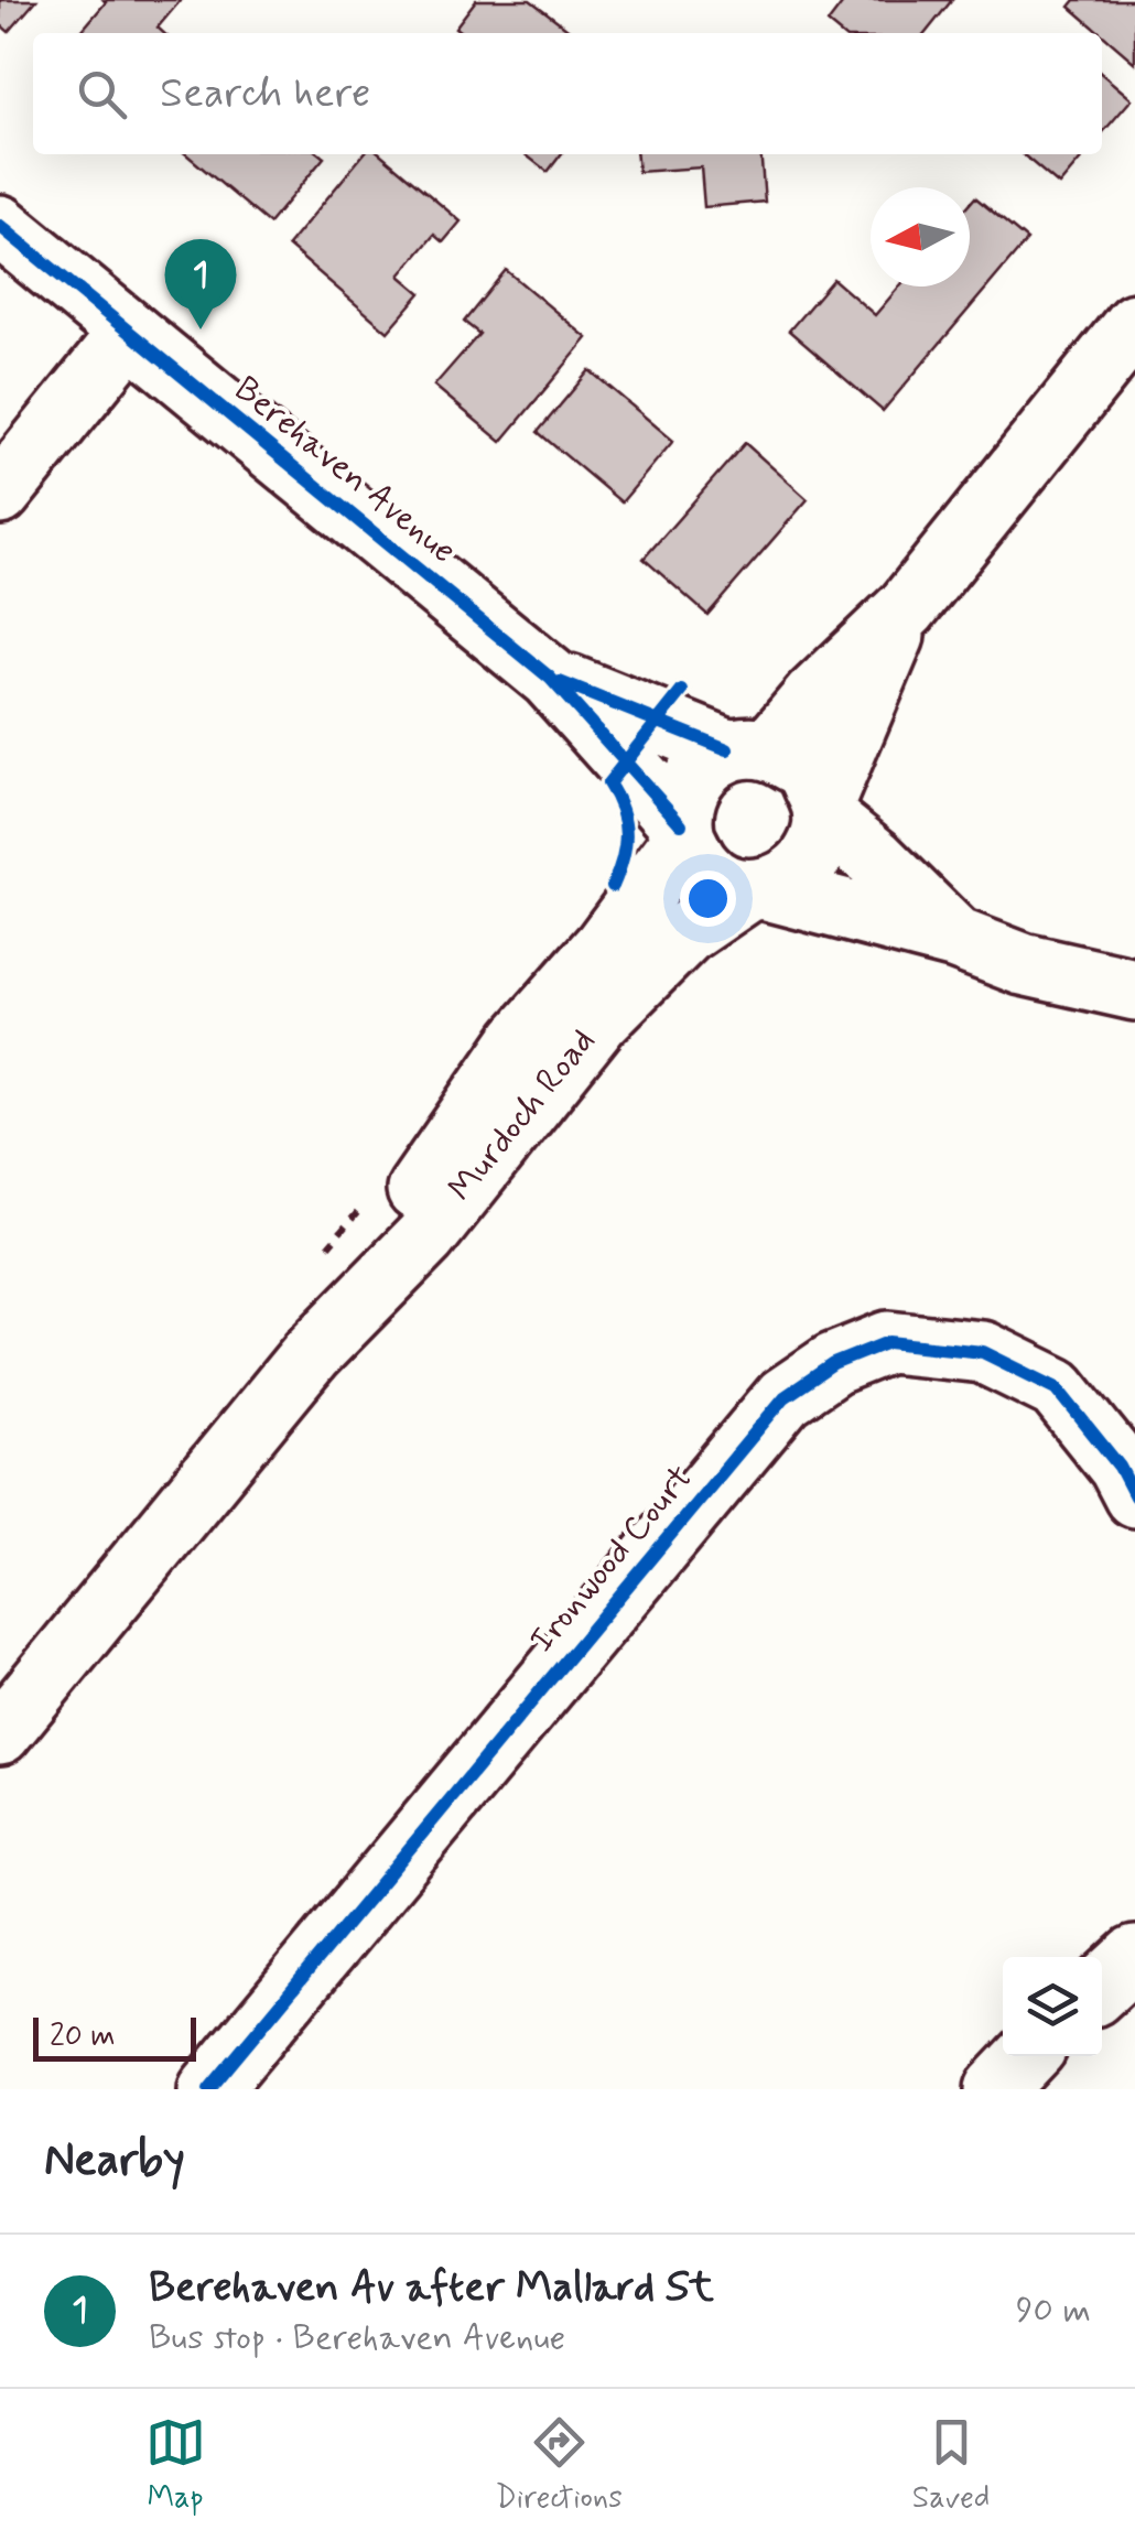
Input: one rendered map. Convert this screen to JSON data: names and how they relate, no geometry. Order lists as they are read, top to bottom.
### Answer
{
  "streets": {
    "street": ["Berehaven Avenue", "Murdoch Road", "Ironwood Court"]
  },
  "crossings": [
    ["Berehaven Avenue", "Murdoch Road"]
  ],
  "scale_bar": "20 m",
  "north": "left",
  "page": {
    "search": "Search here",
    "pins": "1",
    "scale": "20 m",
    "heading": "Nearby",
    "list": [
      {
        "mark": "1",
        "name": "Berehaven Av after Mallard St",
        "note": "Bus stop · Berehaven Avenue",
        "value": "90 m"
      }
    ],
    "nav": ["Map", "Directions", "Saved"]
  }
}
